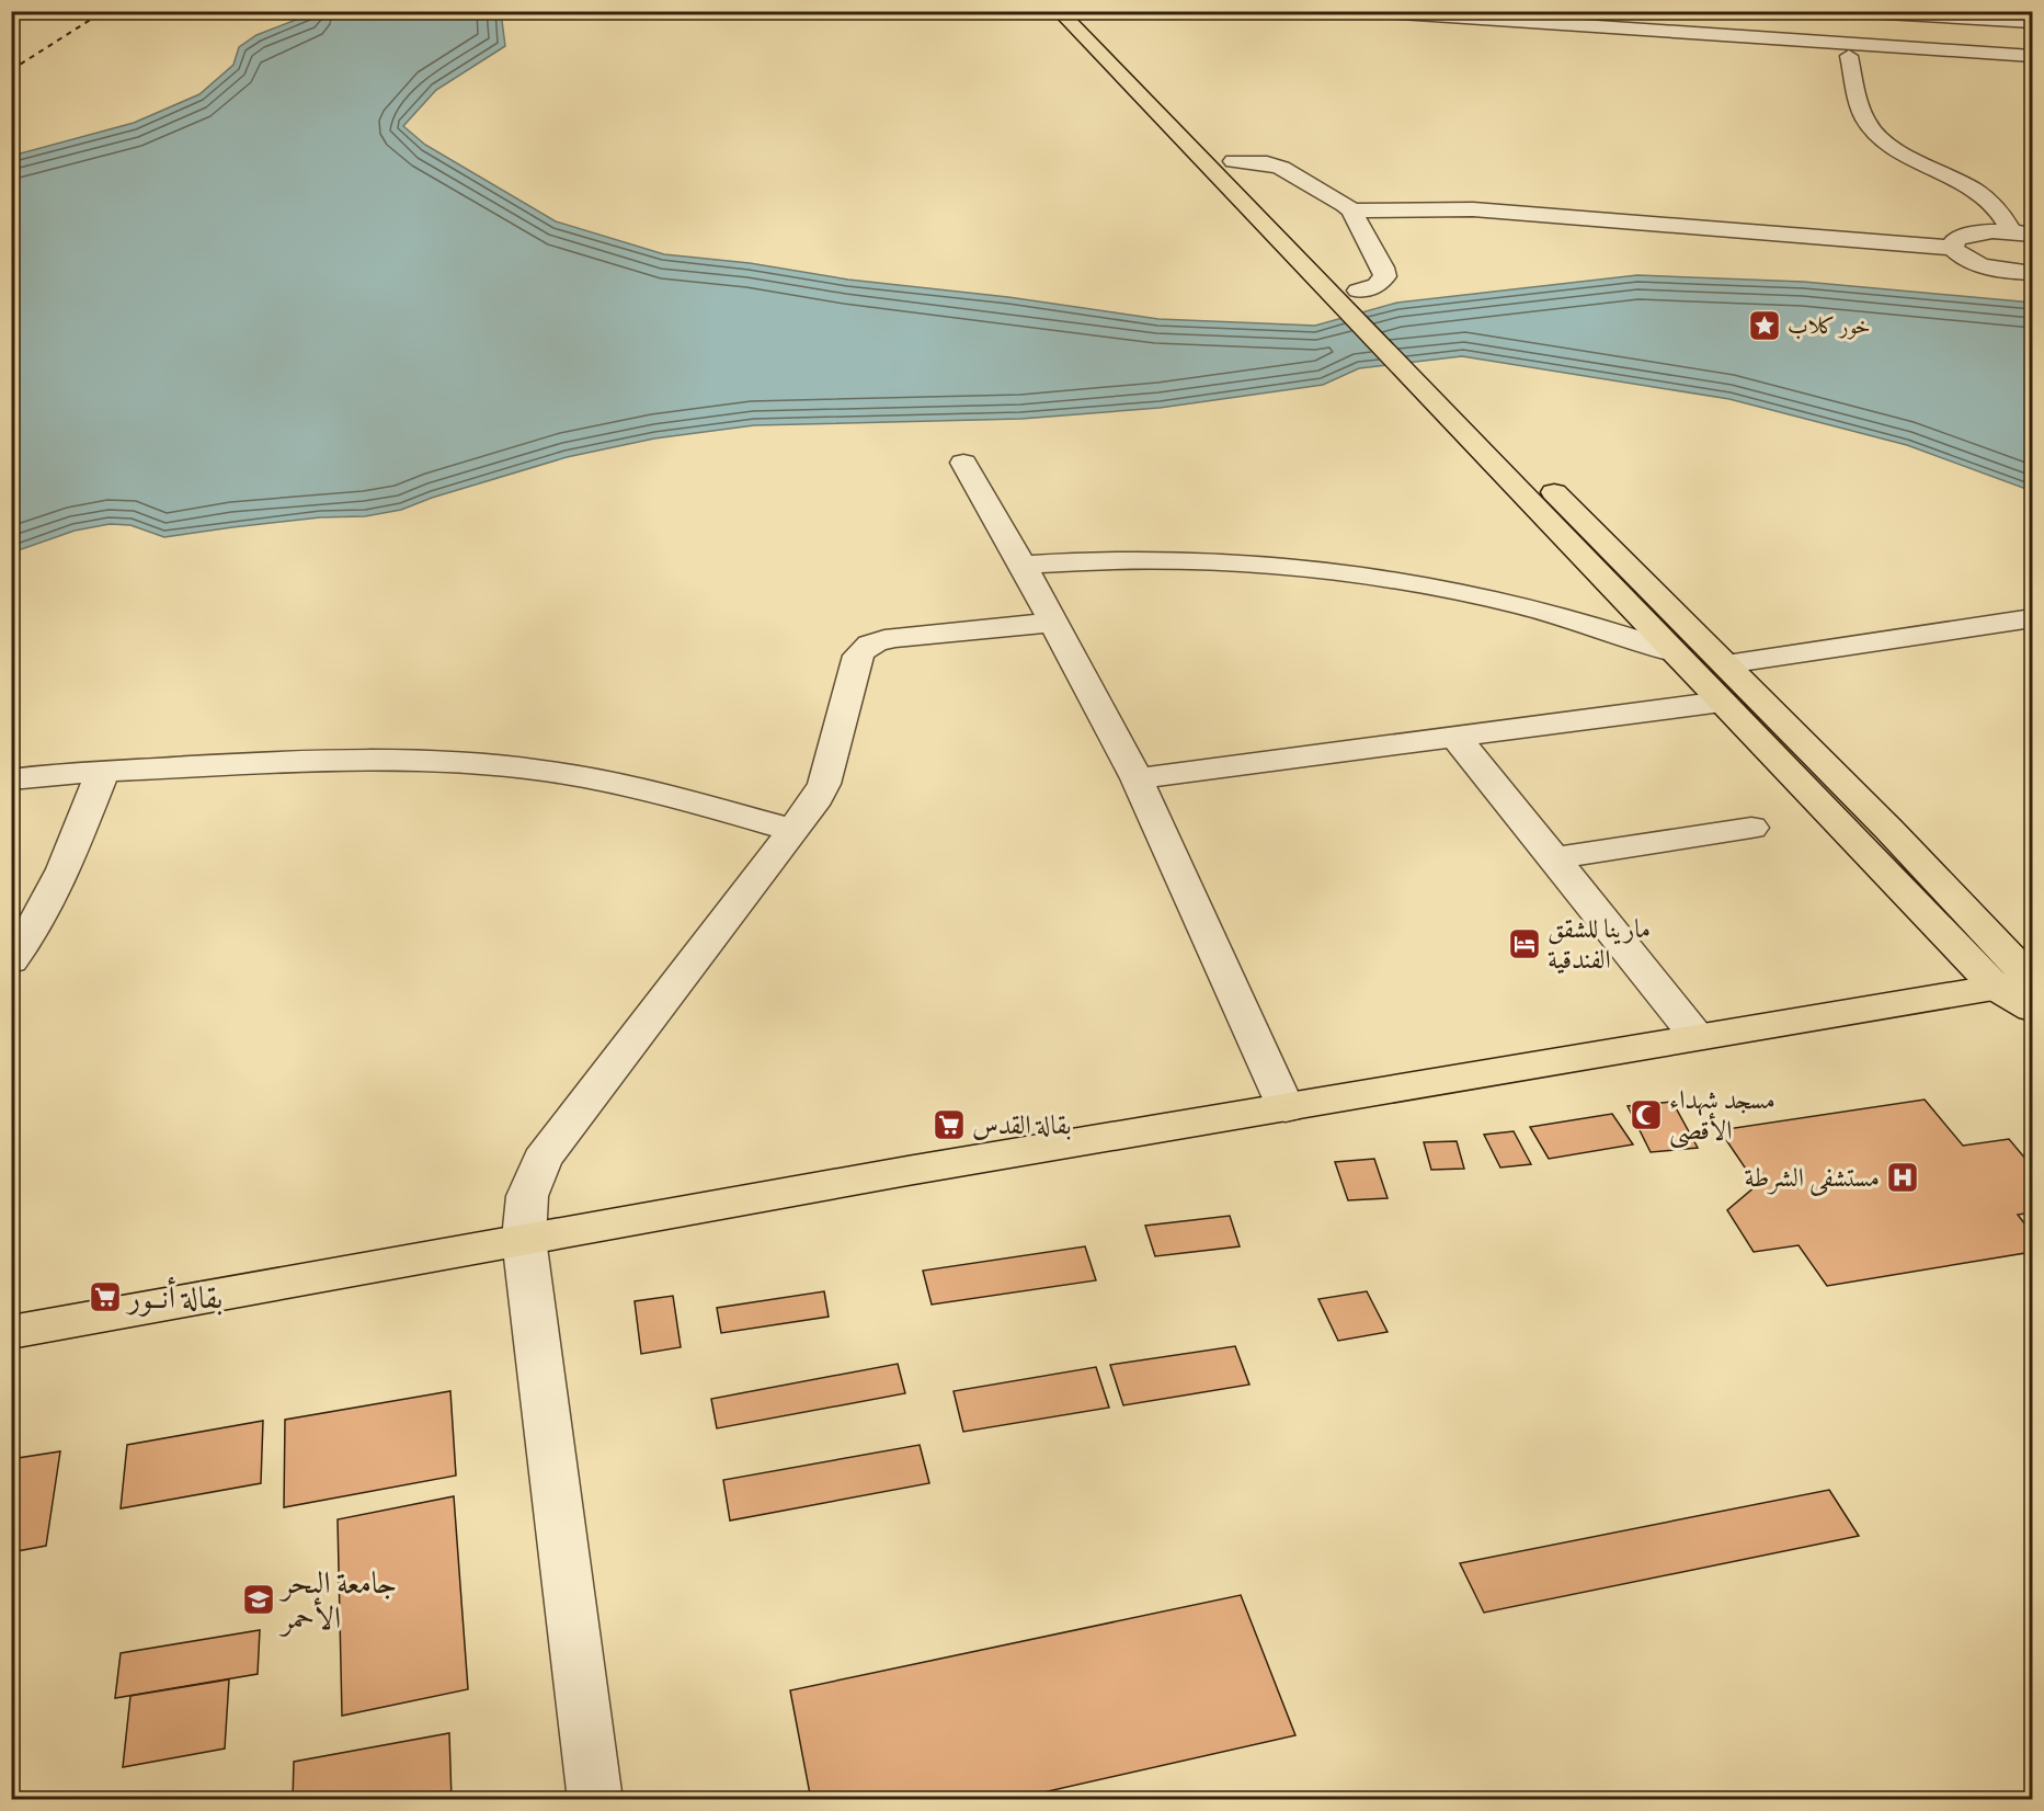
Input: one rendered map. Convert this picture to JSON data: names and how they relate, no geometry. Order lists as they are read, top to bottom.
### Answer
{
  "places": {
    "place": ["خور كلاب"],
    "hotel": ["مارينا للشقق الفندقية"],
    "mosque": ["مسجد شهداء الأقصى"],
    "supermarket": ["بقالة القدس", "بقالة أنــور"],
    "hospital": ["مستشفى الشرطة"],
    "school or university": ["جامعة البحر الأحمر"]
  }
}
